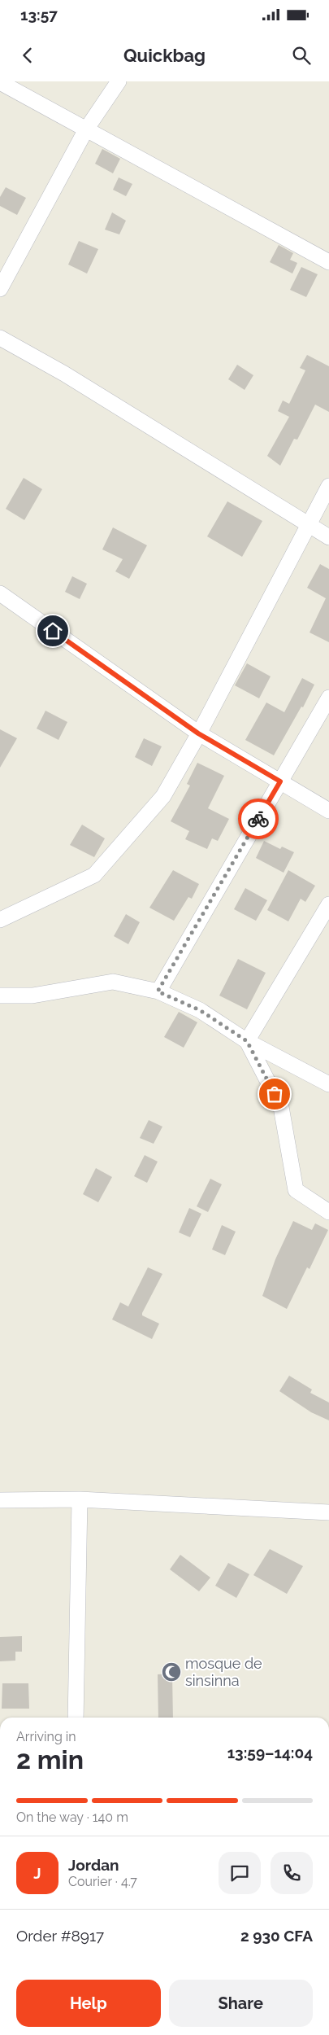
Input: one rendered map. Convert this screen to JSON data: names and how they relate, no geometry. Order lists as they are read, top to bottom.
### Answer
{
  "places": {
    "mosque": ["mosque de sinsinna"]
  },
  "page": {
    "status": "13:57",
    "header": "Quickbag",
    "heading": ["2 min", "Arriving in", "13:59–14:04"],
    "panel": [
      "Jordan",
      "Courier · 4.7",
      "Order #8917",
      "2 930 CFA"
    ],
    "bar": "On the way · 140 m",
    "round": "J",
    "buttons": ["Help", "Share"]
  }
}
